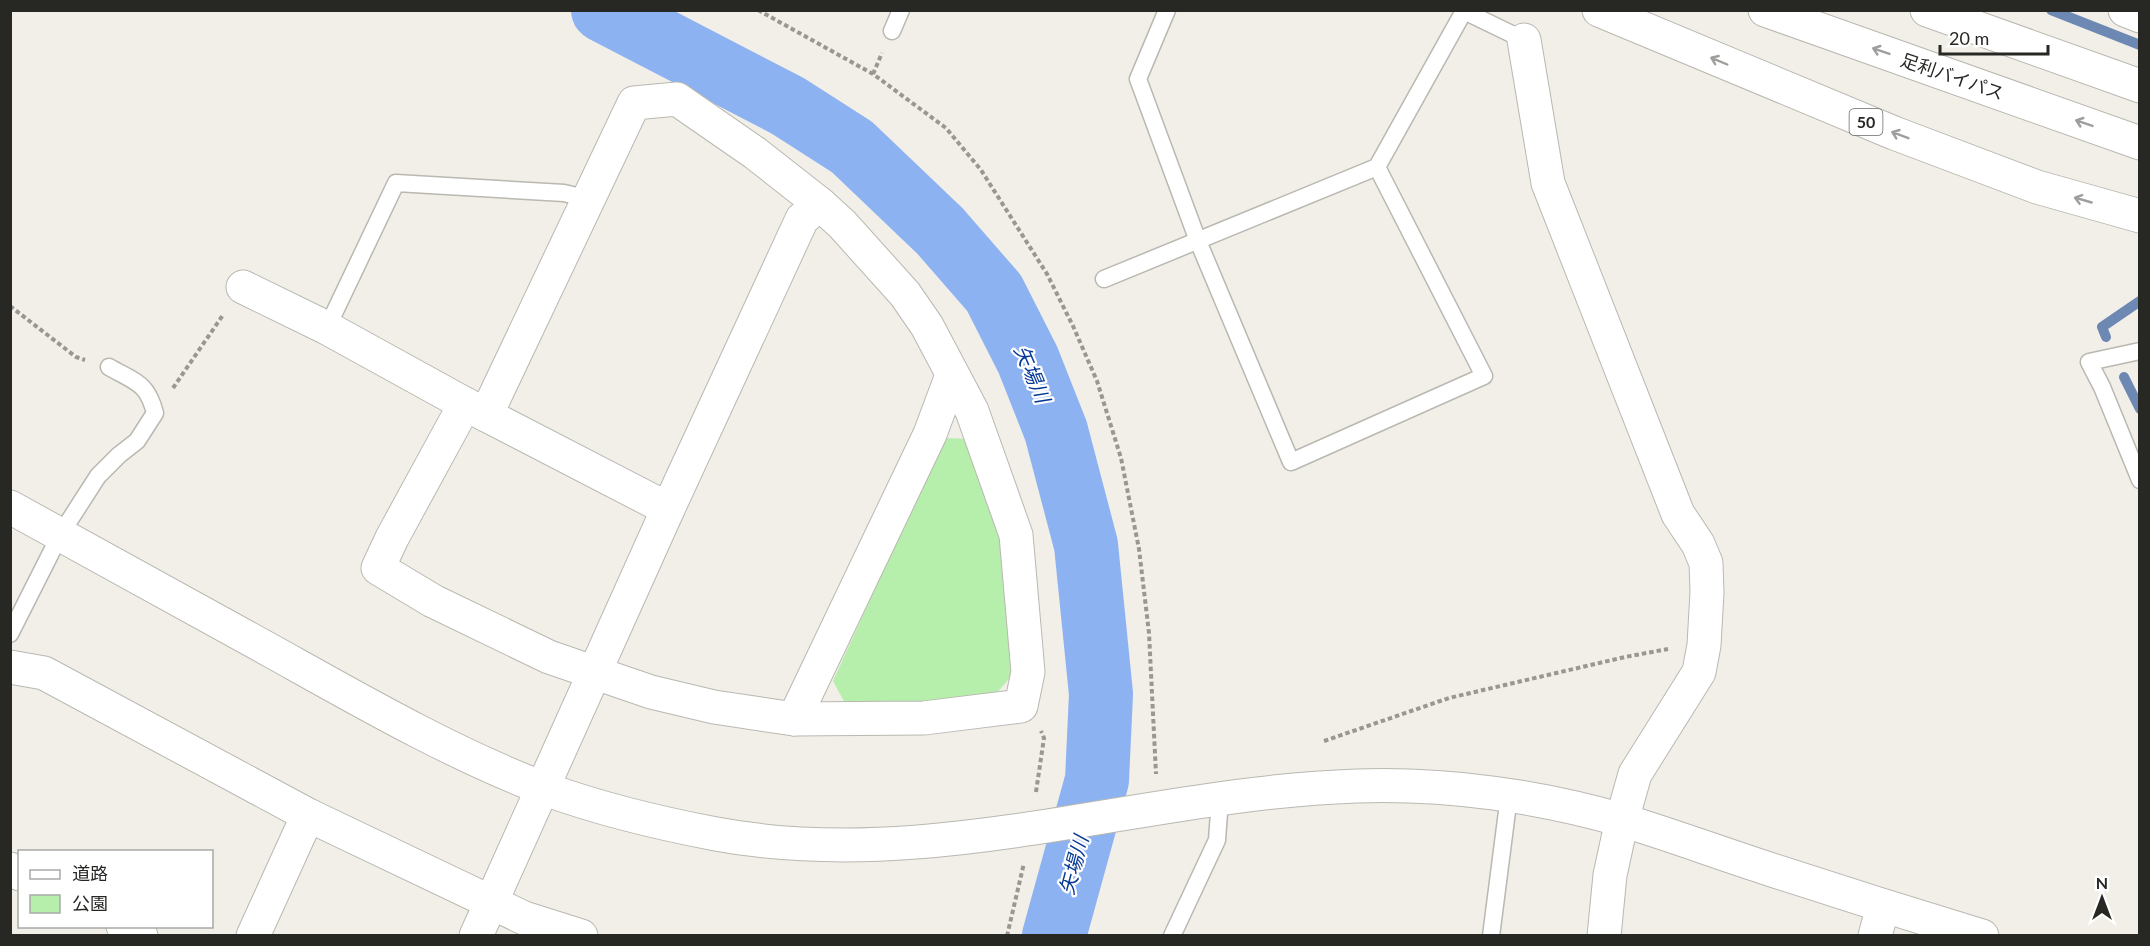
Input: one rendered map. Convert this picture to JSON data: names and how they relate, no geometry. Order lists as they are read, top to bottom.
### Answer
{
  "streets": {
    "main road": ["足利バイパス", "50"]
  },
  "water": ["矢場川"],
  "legend": ["道路", "公園"],
  "scale_bar": "20 m",
  "north": "top"
}
